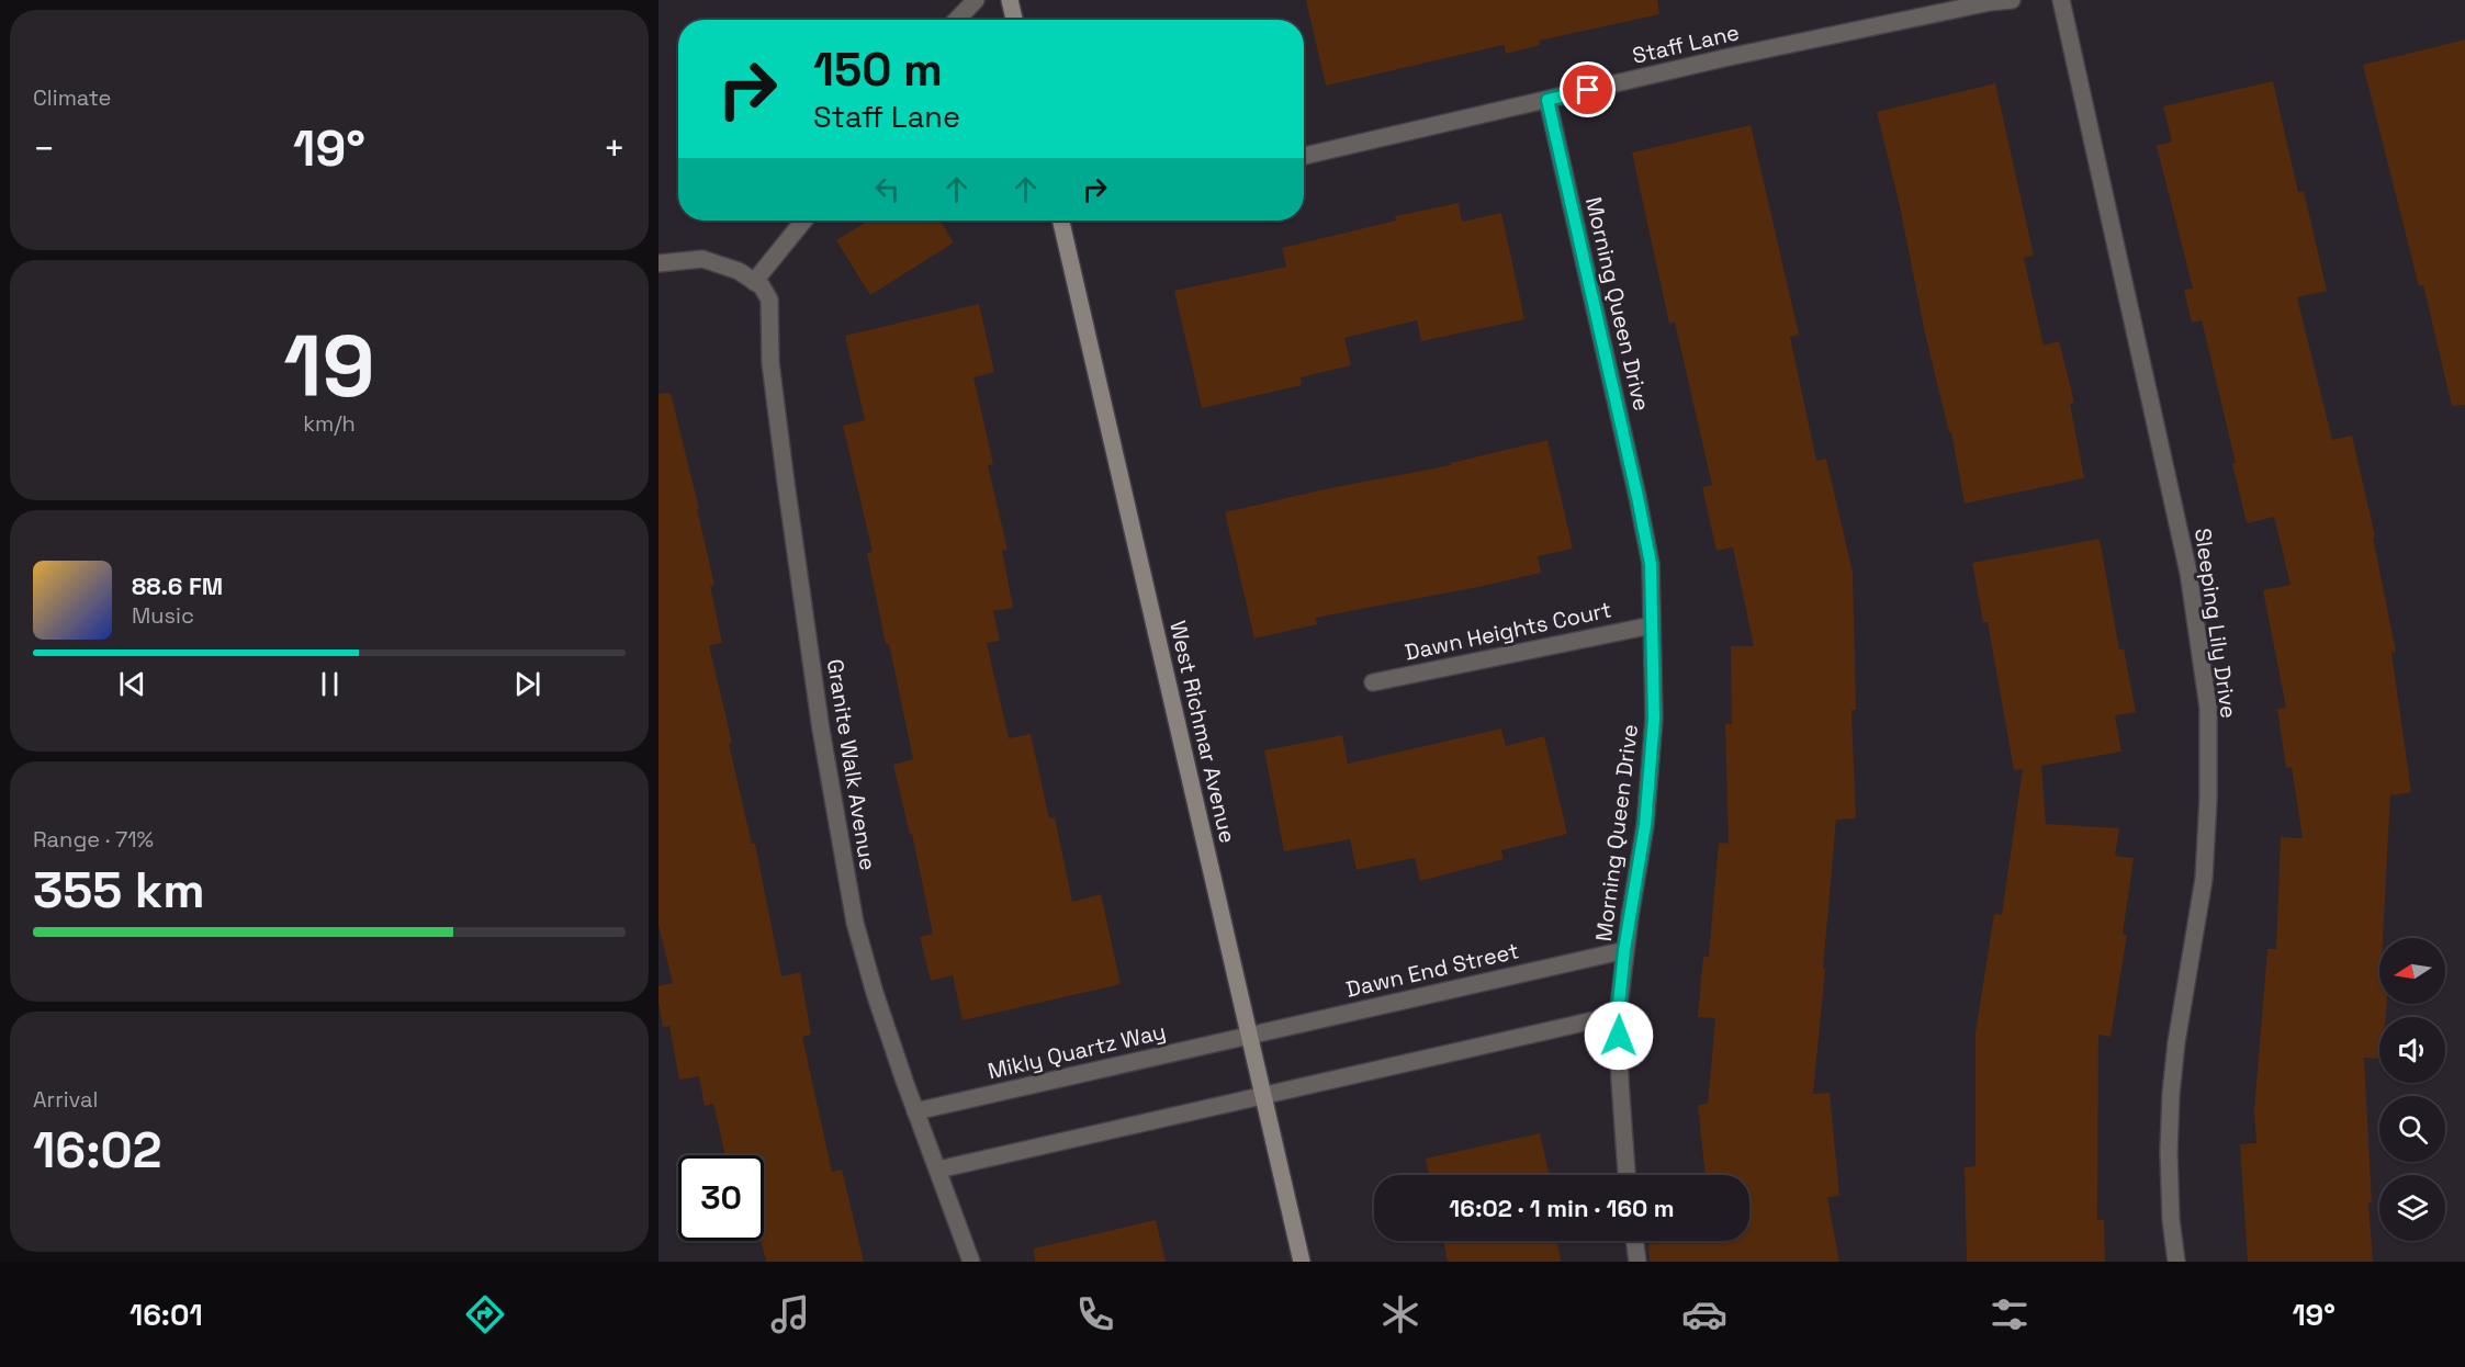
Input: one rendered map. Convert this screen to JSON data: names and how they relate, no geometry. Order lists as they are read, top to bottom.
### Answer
{
  "streets": {
    "street": [
      "Staff Lane",
      "Morning Queen Drive",
      "Sleeping Lily Drive",
      "Dawn Heights Court",
      "West Richmar Avenue",
      "Granite Walk Avenue",
      "Dawn End Street",
      "Mikly Quartz Way"
    ]
  },
  "crossings": [
    ["Staff Lane", "Morning Queen Drive"],
    ["Morning Queen Drive", "Dawn Heights Court"],
    ["Morning Queen Drive", "Dawn End Street"],
    ["West Richmar Avenue", "Dawn End Street"],
    ["West Richmar Avenue", "Mikly Quartz Way"],
    ["Granite Walk Avenue", "Mikly Quartz Way"],
    ["Dawn End Street", "Mikly Quartz Way"]
  ],
  "north": "left",
  "page": {
    "tile": [
      "Climate",
      ["19", "km/h"],
      ["Range · 71%", "355 km"],
      ["Arrival", "16:02"]
    ],
    "turn": ["150 m", "Staff Lane"],
    "heat": ["−", "19°", "+"],
    "song": ["88.6 FM", "Music"],
    "limit": "30",
    "trip": "16:02 · 1 min · 160 m",
    "tabs": ["16:01", "19°"]
  }
}
